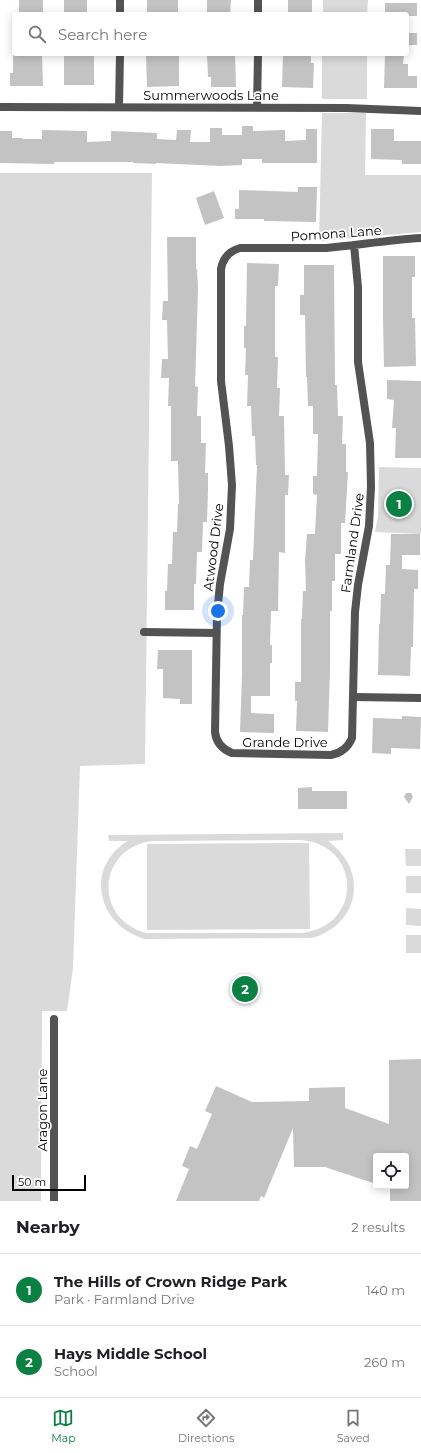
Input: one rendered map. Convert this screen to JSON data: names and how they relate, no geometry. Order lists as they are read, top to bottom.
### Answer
{
  "streets": {
    "street": [
      "Summerwoods Lane",
      "Pomona Lane",
      "Farmland Drive",
      "Atwood Drive",
      "Grande Drive",
      "Aragon Lane"
    ]
  },
  "crossings": [
    ["Pomona Lane", "Farmland Drive"],
    ["Pomona Lane", "Atwood Drive"],
    ["Farmland Drive", "Grande Drive"],
    ["Atwood Drive", "Grande Drive"]
  ],
  "scale_bar": "50 m",
  "page": {
    "search": "Search here",
    "pins": ["1", "2"],
    "scale": "50 m",
    "heading": ["Nearby", "2 results"],
    "list": [
      {
        "mark": "1",
        "name": "The Hills of Crown Ridge Park",
        "note": "Park · Farmland Drive",
        "value": "140 m"
      },
      {
        "mark": "2",
        "name": "Hays Middle School",
        "note": "School",
        "value": "260 m"
      }
    ],
    "nav": ["Map", "Directions", "Saved"]
  }
}
